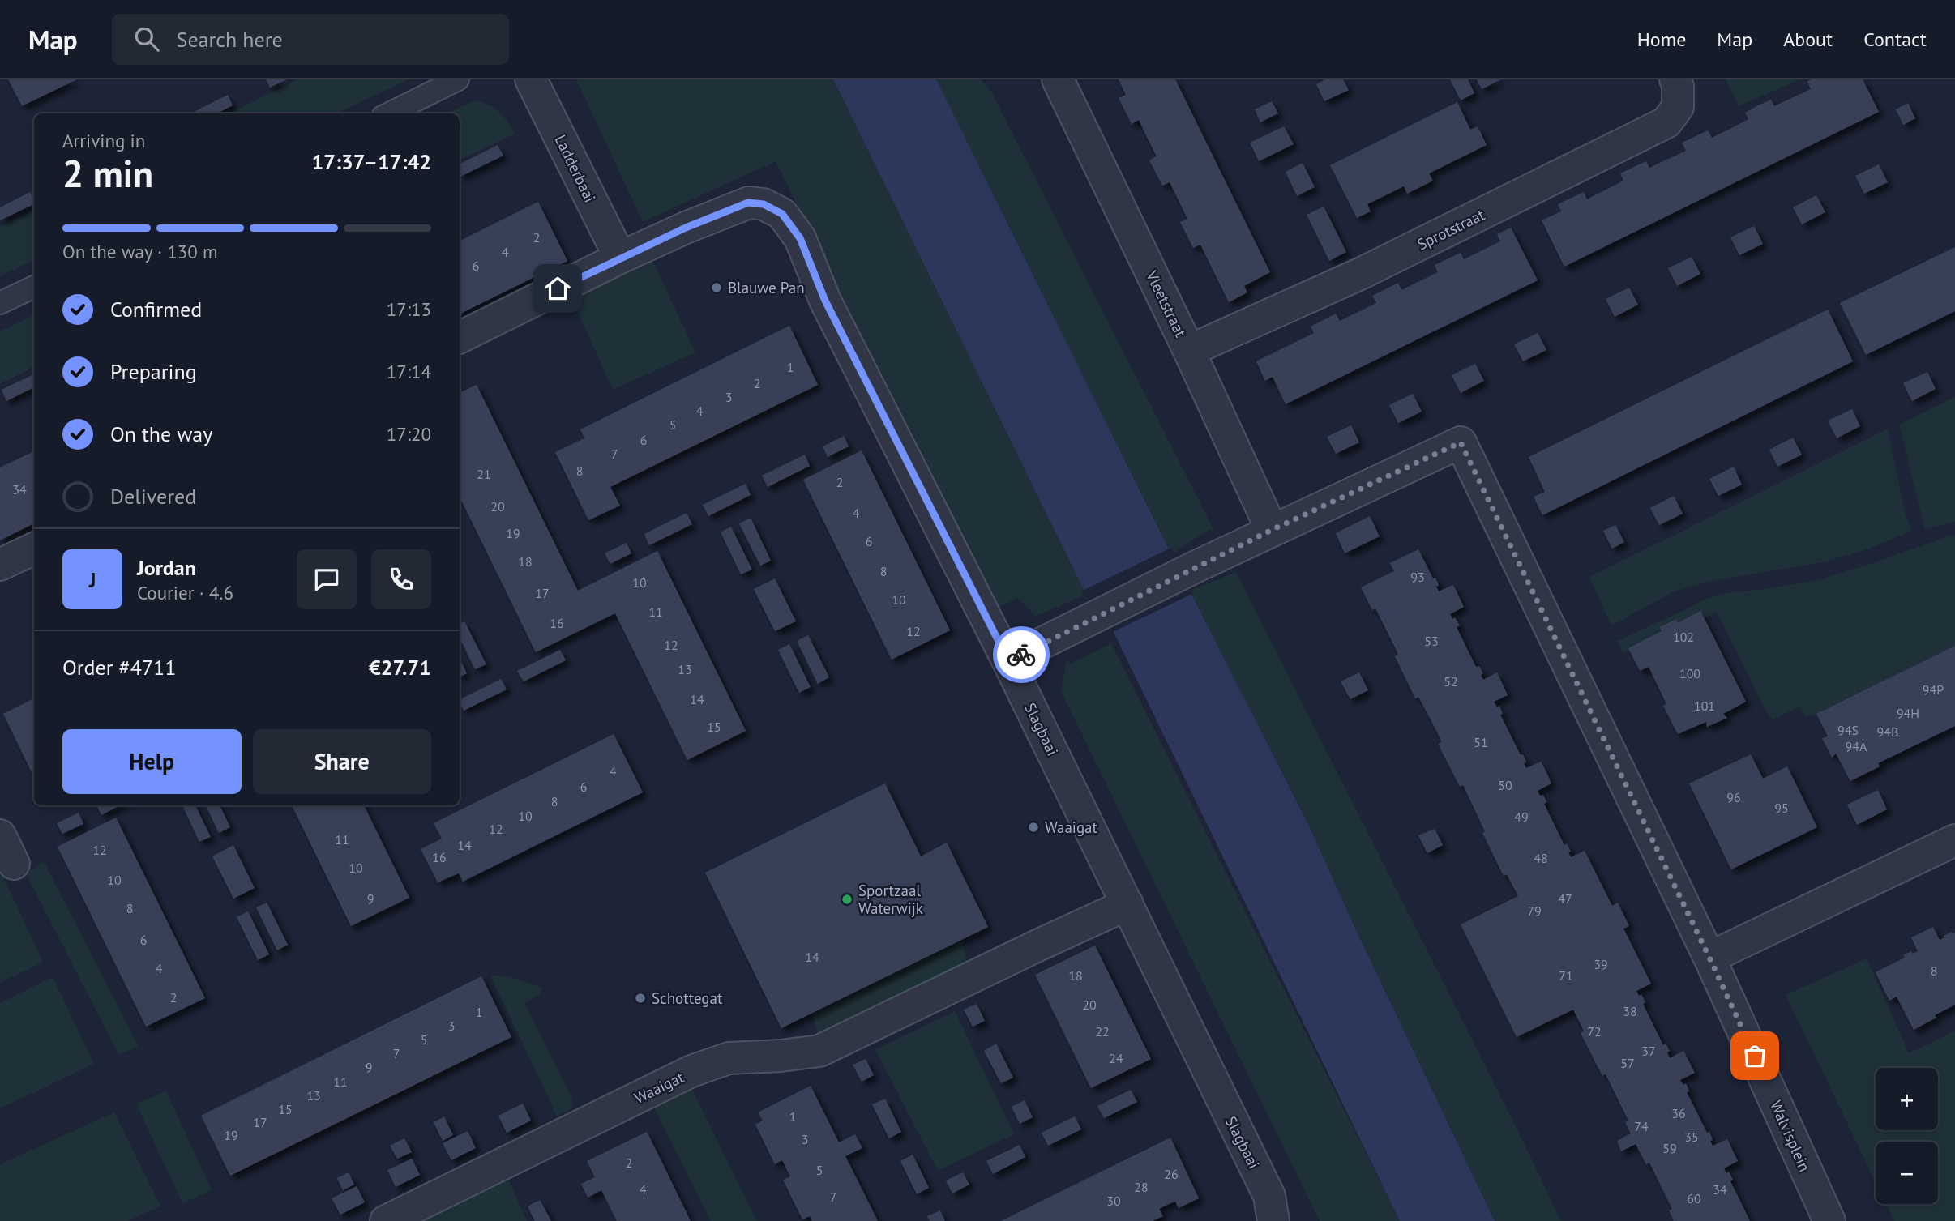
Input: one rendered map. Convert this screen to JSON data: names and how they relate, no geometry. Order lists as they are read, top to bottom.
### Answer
{
  "streets": {
    "street": [
      "Ladderbaai",
      "Sprotstraat",
      "Vleetstraat",
      "Slagbaai",
      "Waaigat",
      "Walvisplein"
    ]
  },
  "crossings": [
    ["Ladderbaai", "Slagbaai"],
    ["Sprotstraat", "Vleetstraat"],
    ["Vleetstraat", "Walvisplein"],
    ["Slagbaai", "Waaigat"]
  ],
  "places": [
    "Blauwe Pan",
    "Waaigat",
    "Sportzaal Waterwijk",
    "Schottegat"
  ],
  "house_numbers": [
    "2",
    "4",
    "6",
    "1",
    "2",
    "3",
    "4",
    "5",
    "6",
    "7",
    "8",
    "21",
    "2",
    "34",
    "20",
    "4",
    "19",
    "6",
    "18",
    "8",
    "93",
    "10",
    "17",
    "10",
    "11",
    "16",
    "12",
    "102",
    "53",
    "12",
    "13",
    "100",
    "52",
    "94P",
    "14",
    "101",
    "94H",
    "15",
    "94S",
    "94B",
    "51",
    "94A",
    "4",
    "50",
    "6",
    "96",
    "8",
    "95",
    "10",
    "49",
    "12",
    "11",
    "14",
    "12",
    "16",
    "48",
    "10",
    "10",
    "9",
    "47",
    "8",
    "79",
    "6",
    "14",
    "39",
    "4",
    "8",
    "18",
    "71",
    "2",
    "20",
    "38",
    "1",
    "3",
    "22",
    "72",
    "5",
    "37",
    "7",
    "24",
    "57",
    "9",
    "11",
    "13",
    "15",
    "36",
    "1",
    "17",
    "74",
    "19",
    "35",
    "3",
    "59",
    "2",
    "5",
    "26",
    "28",
    "4",
    "34",
    "7",
    "60",
    "30"
  ],
  "page": {
    "header": "Map",
    "search": "Search here",
    "nav": [
      "Home",
      "Map",
      "About",
      "Contact"
    ],
    "heading": ["2 min", "Arriving in", "17:37–17:42"],
    "panel": [
      "Jordan",
      "Courier · 4.6",
      "Order #4711",
      "€27.71"
    ],
    "bar": "On the way · 130 m",
    "list": [
      ["Confirmed", "17:13"],
      ["Preparing", "17:14"],
      ["On the way", "17:20"],
      "Delivered"
    ],
    "round": "J",
    "buttons": ["Help", "Share"],
    "map_buttons": ["+", "−"]
  }
}
